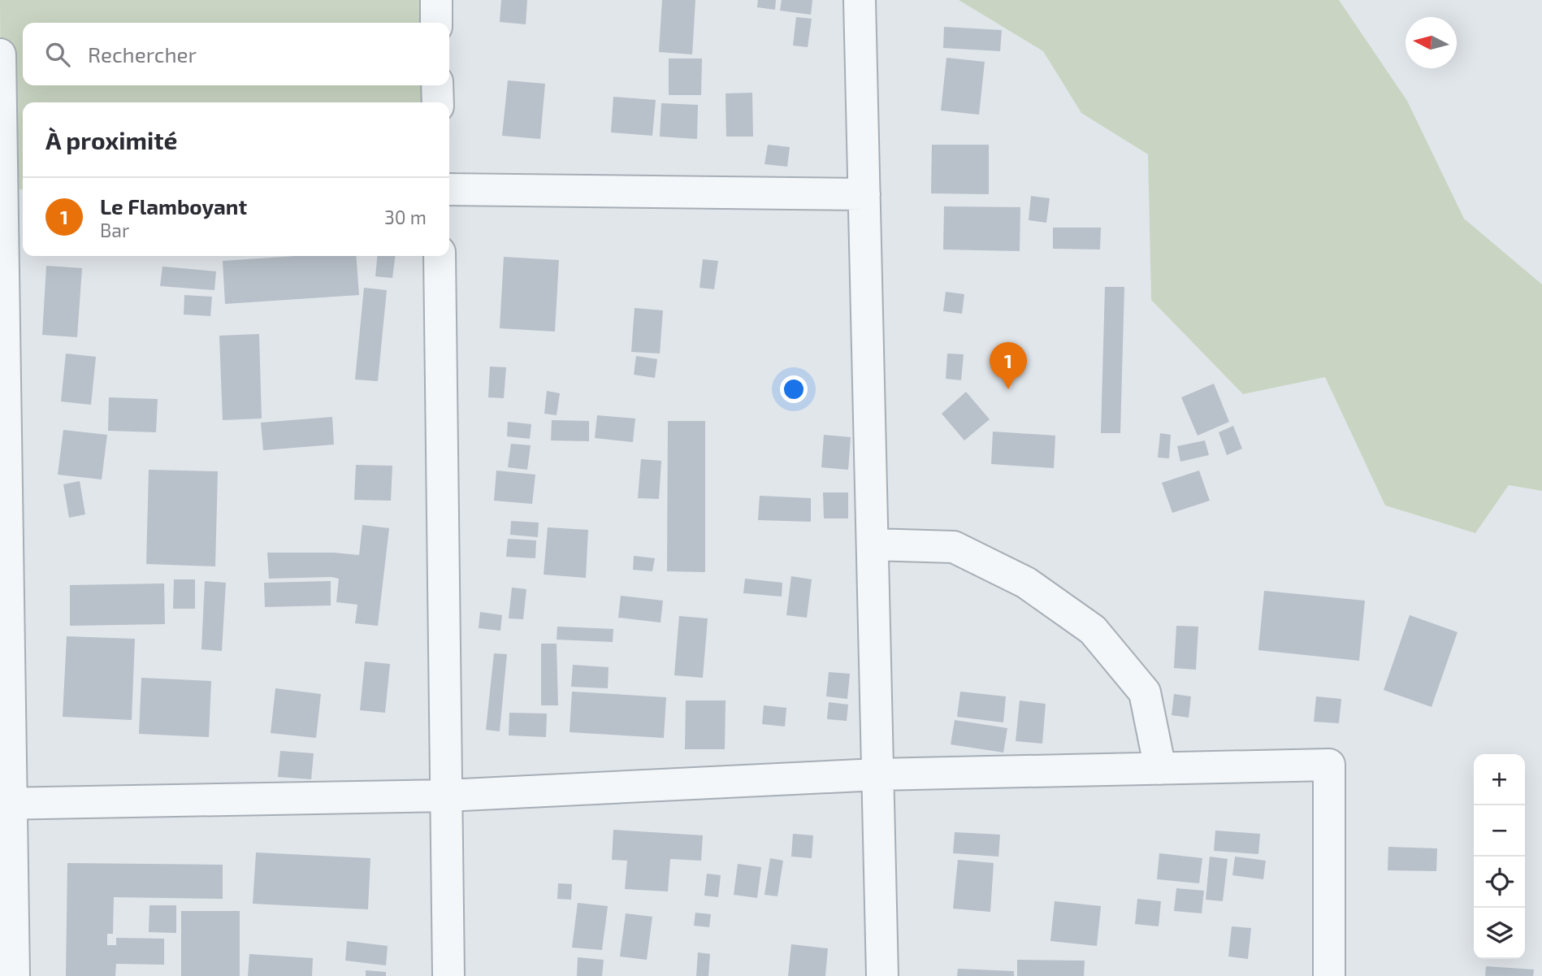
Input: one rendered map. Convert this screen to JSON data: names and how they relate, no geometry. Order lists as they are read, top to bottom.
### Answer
{
  "north": "left",
  "page": {
    "search": "Rechercher",
    "heading": "À proximité",
    "list": [
      {
        "mark": "1",
        "name": "Le Flamboyant",
        "note": "Bar",
        "value": "30 m"
      }
    ],
    "pins": "1",
    "map_buttons": ["+", "−"]
  }
}
